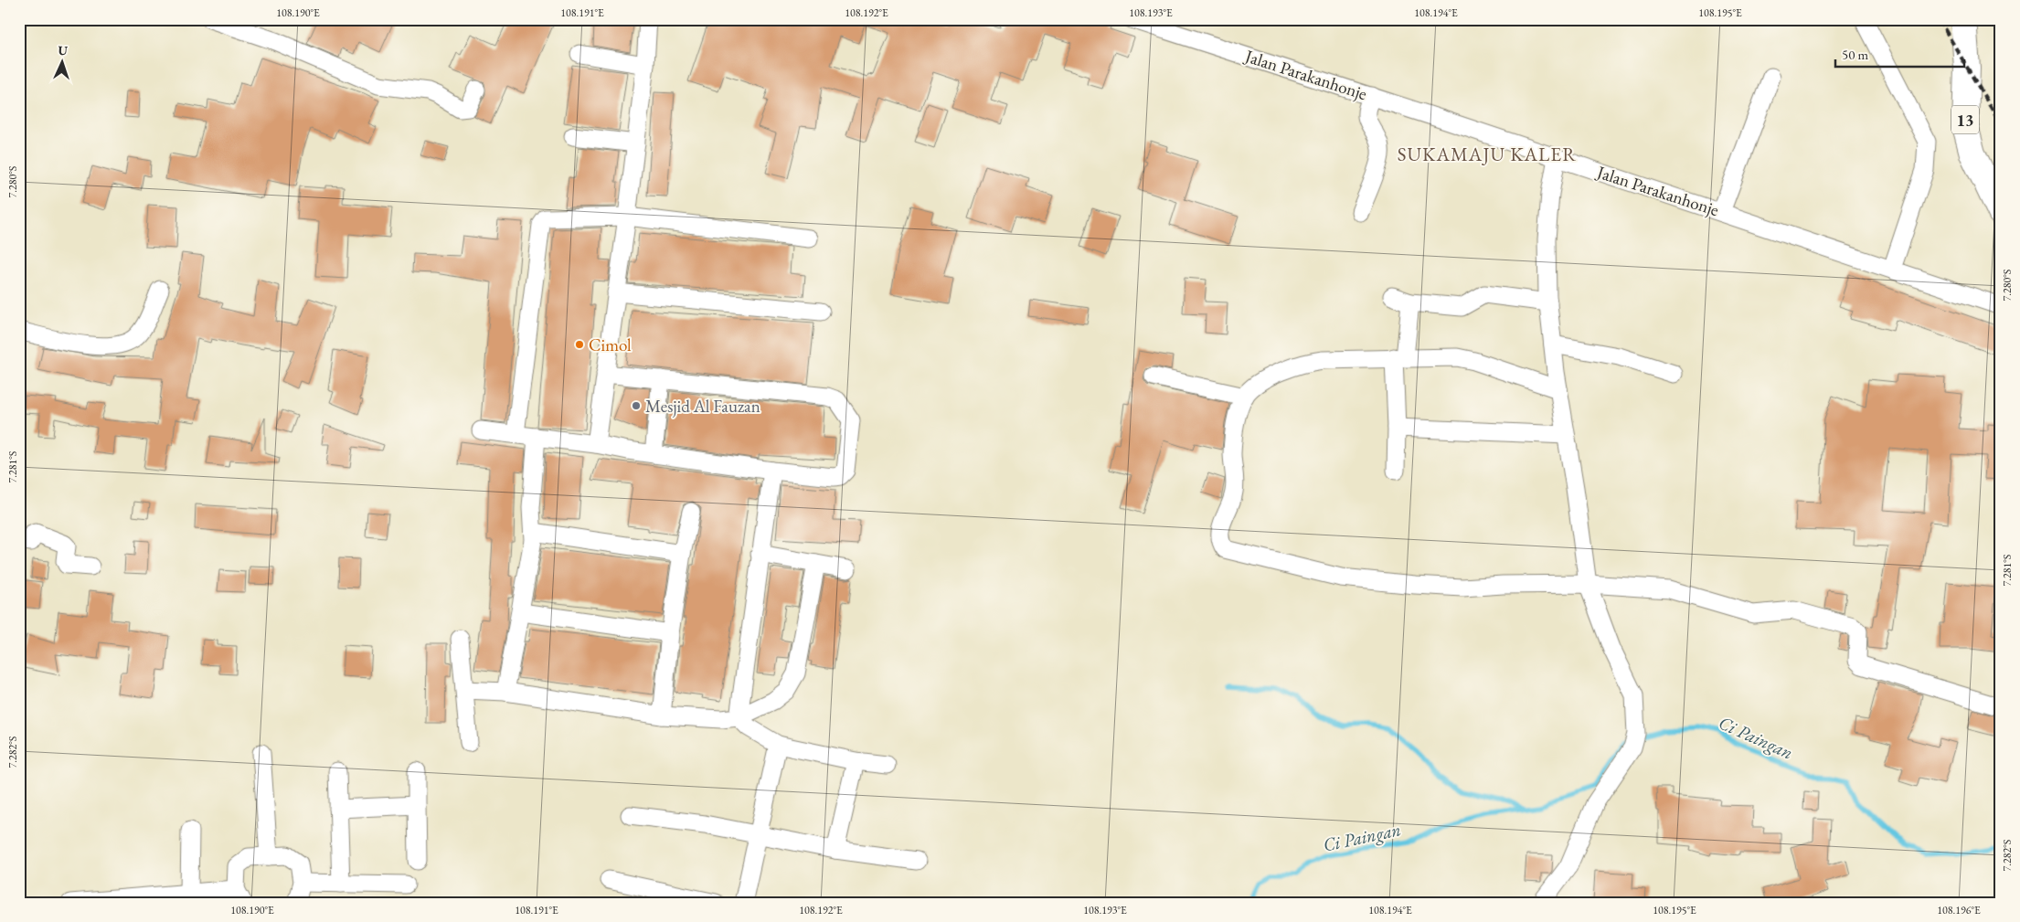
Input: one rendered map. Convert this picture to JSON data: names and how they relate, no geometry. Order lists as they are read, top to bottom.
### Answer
{
  "streets": {
    "highway": ["13"],
    "street": ["Jalan Parakanhonje"]
  },
  "districts": ["SUKAMAJU KALER"],
  "water": ["Ci Paingan"],
  "places": ["Cimol", "Mesjid Al Fauzan"],
  "scale_bar": "50 m",
  "north": "top",
  "coordinates": [
    "108.190°E",
    "108.191°E",
    "108.192°E",
    "108.193°E",
    "108.194°E",
    "108.195°E",
    "7.280°S",
    "7.281°S",
    "7.282°S",
    "108.196°E"
  ]
}
